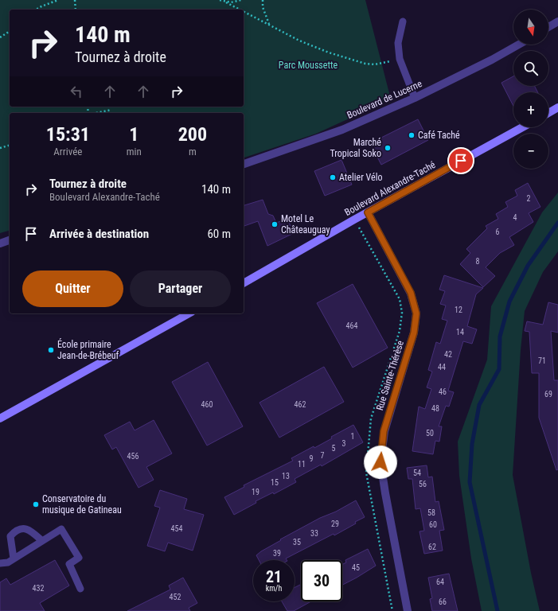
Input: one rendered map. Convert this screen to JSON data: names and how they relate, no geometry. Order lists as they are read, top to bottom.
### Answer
{
  "streets": {
    "main road": ["Boulevard Alexandre-Taché"],
    "street": ["Boulevard de Lucerne", "Rue Sainte-Thérèse"]
  },
  "crossings": [
    ["Boulevard Alexandre-Taché", "Rue Sainte-Thérèse"]
  ],
  "parks": ["Parc Moussette"],
  "places": [
    "Café Taché",
    "Marché Tropical Soko",
    "Atelier Vélo",
    "Motel Le Châteauguay",
    "École primaire Jean-de-Brébeuf",
    "Conservatoire du musique de Gatineau"
  ],
  "house_numbers": [
    "2",
    "4",
    "6",
    "8",
    "12",
    "464",
    "14",
    "42",
    "71",
    "44",
    "46",
    "69",
    "460",
    "462",
    "48",
    "50",
    "1",
    "3",
    "5",
    "7",
    "456",
    "9",
    "11",
    "54",
    "13",
    "15",
    "56",
    "19",
    "58",
    "29",
    "60",
    "454",
    "33",
    "35",
    "62",
    "39",
    "45",
    "64",
    "432",
    "452",
    "66"
  ],
  "north": "bottom",
  "page": {
    "map_buttons": ["+", "−"],
    "turn": ["140 m", "Tournez à droite"],
    "eta": [
      "15:31",
      "Arrivée",
      "1",
      "min",
      "200",
      "m"
    ],
    "list": [
      {
        "name": "Tournez à droite",
        "note": "Boulevard Alexandre-Taché",
        "value": "140 m"
      },
      {
        "name": "Arrivée à destination",
        "value": "60 m"
      }
    ],
    "buttons": ["Quitter", "Partager"],
    "speed": "21 km/h",
    "limit": "30"
  }
}
